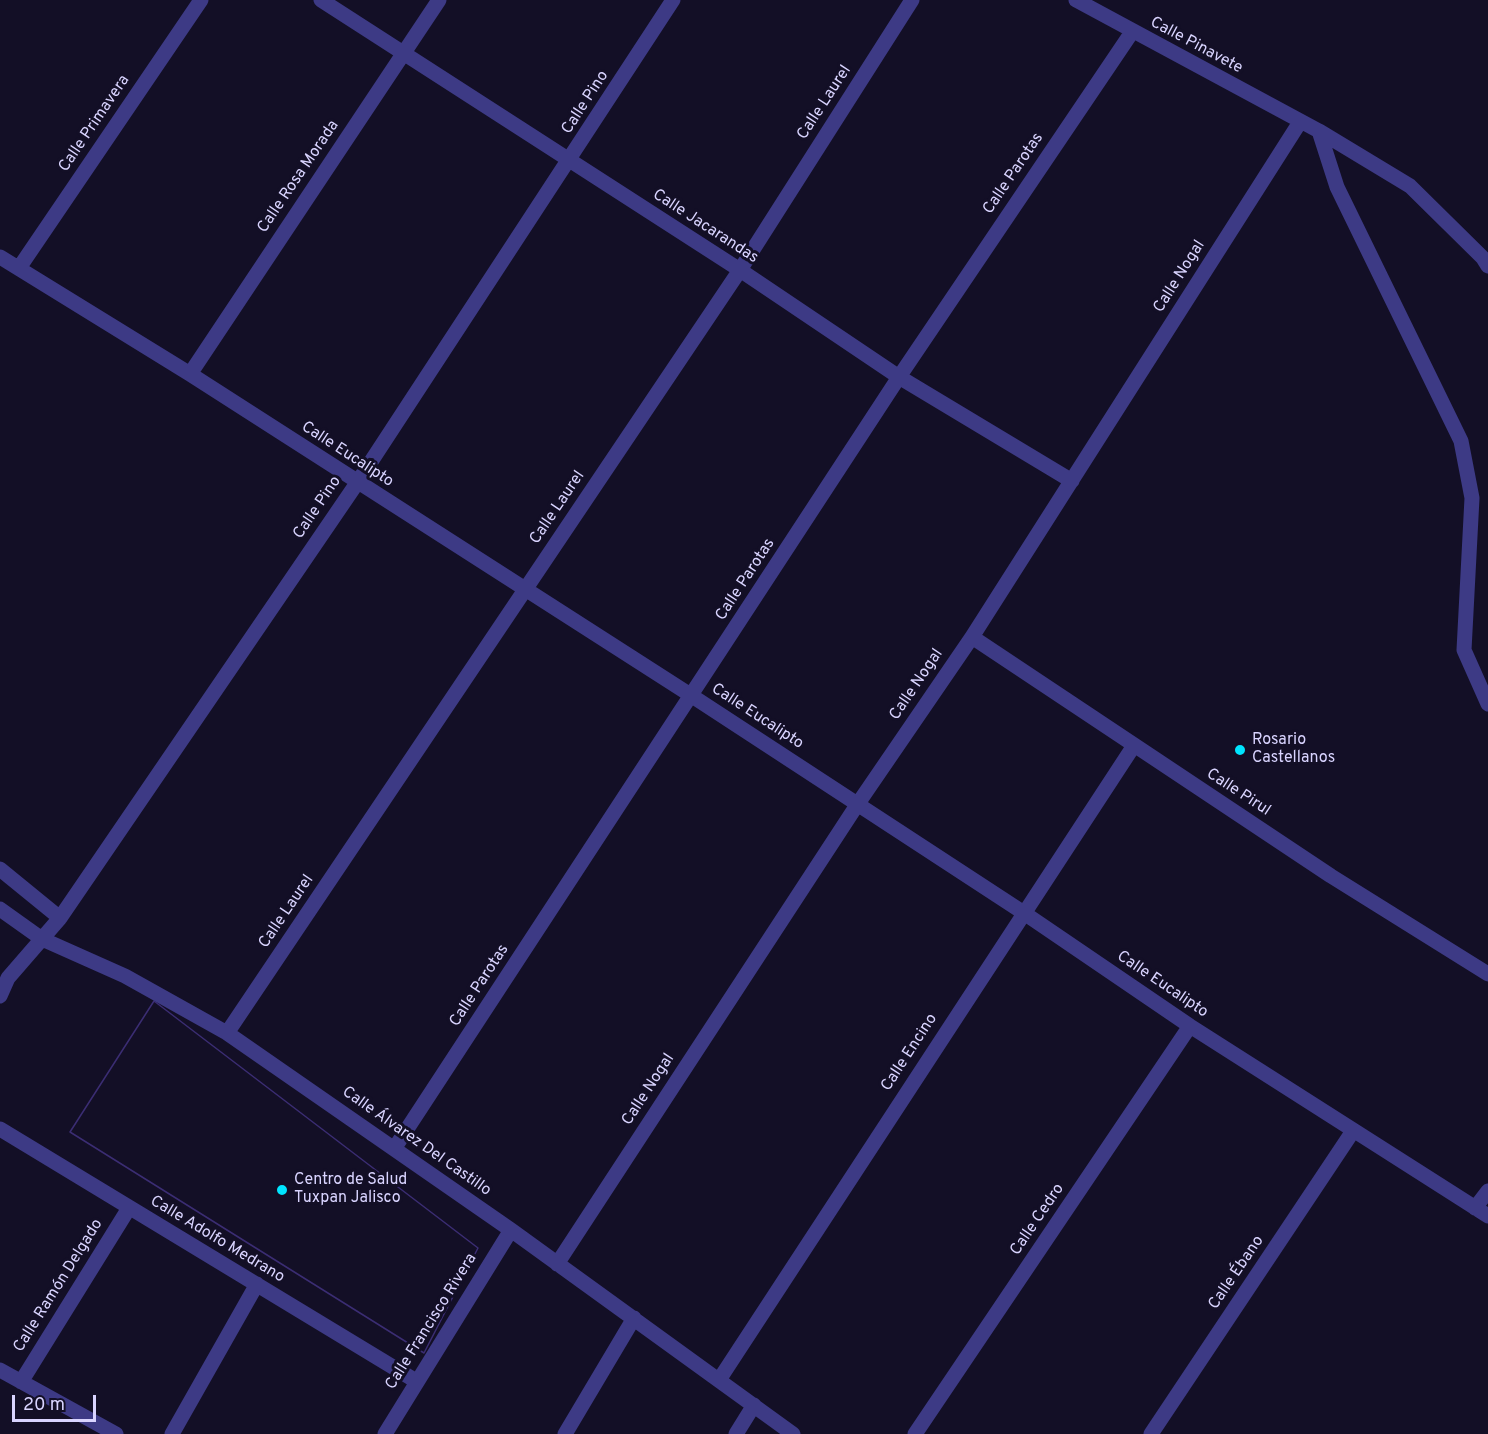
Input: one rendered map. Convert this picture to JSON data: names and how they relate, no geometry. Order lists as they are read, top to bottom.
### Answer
{
  "streets": {
    "street": [
      "Calle Pinavete",
      "Calle Pino",
      "Calle Laurel",
      "Calle Primavera",
      "Calle Parotas",
      "Calle Rosa Morada",
      "Calle Jacarandas",
      "Calle Nogal",
      "Calle Eucalipto",
      "Calle Pirul",
      "Calle Encino",
      "Calle Álvarez Del Castillo",
      "Calle Cedro",
      "Calle Adolfo Medrano",
      "Calle Ébano",
      "Calle Ramón Delgado",
      "Calle Francisco Rivera"
    ]
  },
  "crossings": [
    ["Calle Pinavete", "Calle Parotas"],
    ["Calle Pinavete", "Calle Nogal"],
    ["Calle Pino", "Calle Jacarandas"],
    ["Calle Pino", "Calle Eucalipto"],
    ["Calle Pino", "Calle Álvarez Del Castillo"],
    ["Calle Laurel", "Calle Jacarandas"],
    ["Calle Laurel", "Calle Eucalipto"],
    ["Calle Laurel", "Calle Álvarez Del Castillo"],
    ["Calle Primavera", "Calle Eucalipto"],
    ["Calle Parotas", "Calle Jacarandas"],
    ["Calle Parotas", "Calle Eucalipto"],
    ["Calle Parotas", "Calle Álvarez Del Castillo"],
    ["Calle Rosa Morada", "Calle Jacarandas"],
    ["Calle Rosa Morada", "Calle Eucalipto"],
    ["Calle Jacarandas", "Calle Nogal"],
    ["Calle Nogal", "Calle Eucalipto"],
    ["Calle Nogal", "Calle Pirul"],
    ["Calle Nogal", "Calle Álvarez Del Castillo"],
    ["Calle Eucalipto", "Calle Encino"],
    ["Calle Eucalipto", "Calle Cedro"],
    ["Calle Eucalipto", "Calle Ébano"],
    ["Calle Pirul", "Calle Encino"],
    ["Calle Encino", "Calle Álvarez Del Castillo"],
    ["Calle Álvarez Del Castillo", "Calle Francisco Rivera"],
    ["Calle Adolfo Medrano", "Calle Ramón Delgado"],
    ["Calle Adolfo Medrano", "Calle Francisco Rivera"]
  ],
  "places": ["Rosario Castellanos", "Centro de Salud Tuxpan Jalisco"],
  "scale_bar": "20 m"
}
